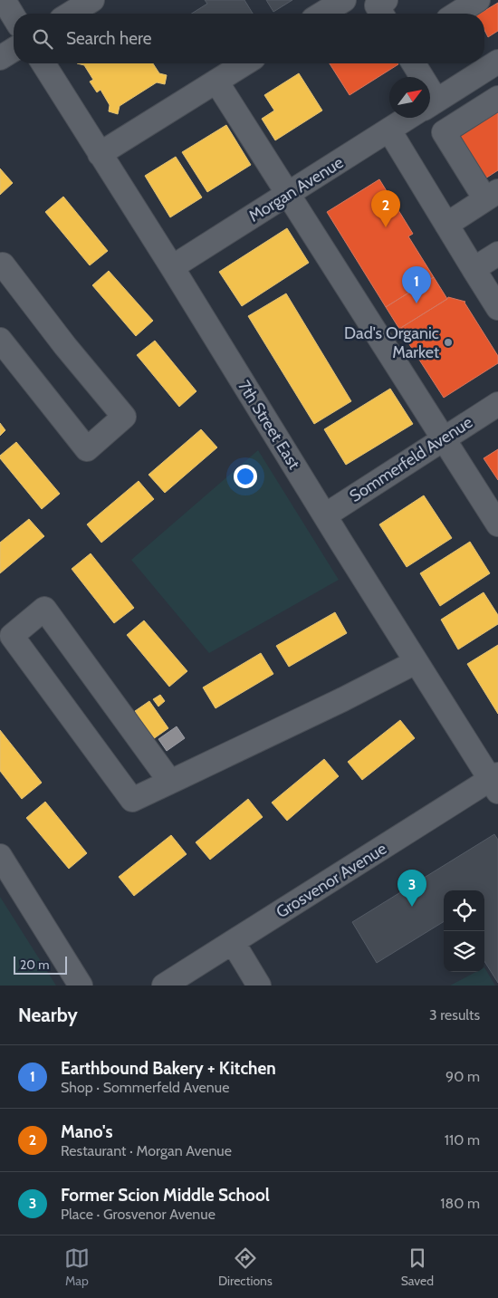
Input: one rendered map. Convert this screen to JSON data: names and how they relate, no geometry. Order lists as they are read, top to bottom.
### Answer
{
  "streets": {
    "street": [
      "Morgan Avenue",
      "7th Street East",
      "Sommerfeld Avenue",
      "Grosvenor Avenue"
    ]
  },
  "crossings": [
    ["Morgan Avenue", "7th Street East"],
    ["7th Street East", "Sommerfeld Avenue"],
    ["7th Street East", "Grosvenor Avenue"]
  ],
  "places": ["Dad's Organic Market"],
  "scale_bar": "20 m",
  "north": "top right",
  "page": {
    "search": "Search here",
    "pins": ["2", "1", "3"],
    "scale": "20 m",
    "heading": ["Nearby", "3 results"],
    "list": [
      {
        "mark": "1",
        "name": "Earthbound Bakery + Kitchen",
        "note": "Shop · Sommerfeld Avenue",
        "value": "90 m"
      },
      {
        "mark": "2",
        "name": "Mano's",
        "note": "Restaurant · Morgan Avenue",
        "value": "110 m"
      },
      {
        "mark": "3",
        "name": "Former Scion Middle School",
        "note": "Place · Grosvenor Avenue",
        "value": "180 m"
      }
    ],
    "nav": ["Map", "Directions", "Saved"]
  }
}
